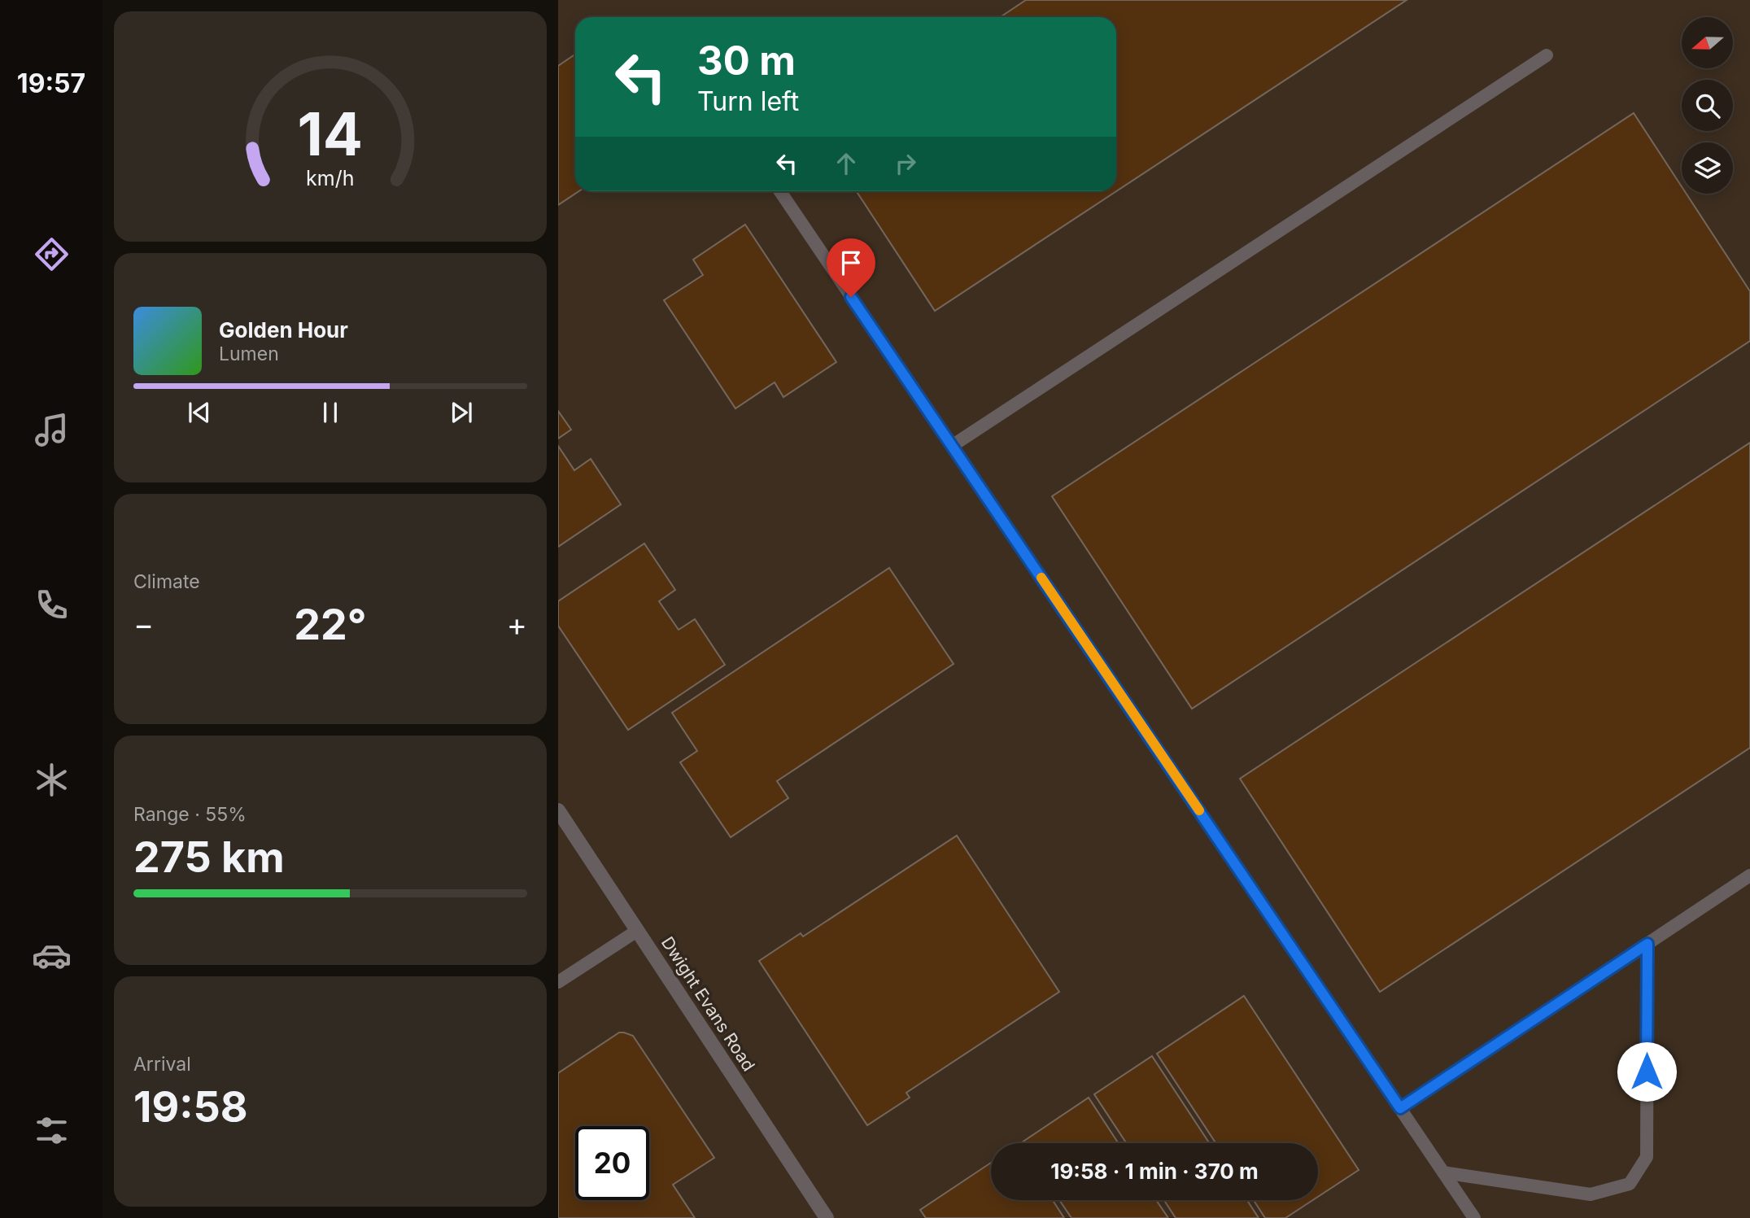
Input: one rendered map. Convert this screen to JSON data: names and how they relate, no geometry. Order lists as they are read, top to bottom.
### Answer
{
  "streets": {
    "street": ["Dwight Evans Road"]
  },
  "north": "left",
  "page": {
    "tabs": "19:57",
    "turn": ["30 m", "Turn left"],
    "song": ["Golden Hour", "Lumen"],
    "tile": [
      "Climate",
      ["Range · 55%", "275 km"],
      ["Arrival", "19:58"]
    ],
    "heat": ["−", "22°", "+"],
    "limit": "20",
    "trip": "19:58 · 1 min · 370 m",
    "gauge": ["14", "km/h"]
  }
}
